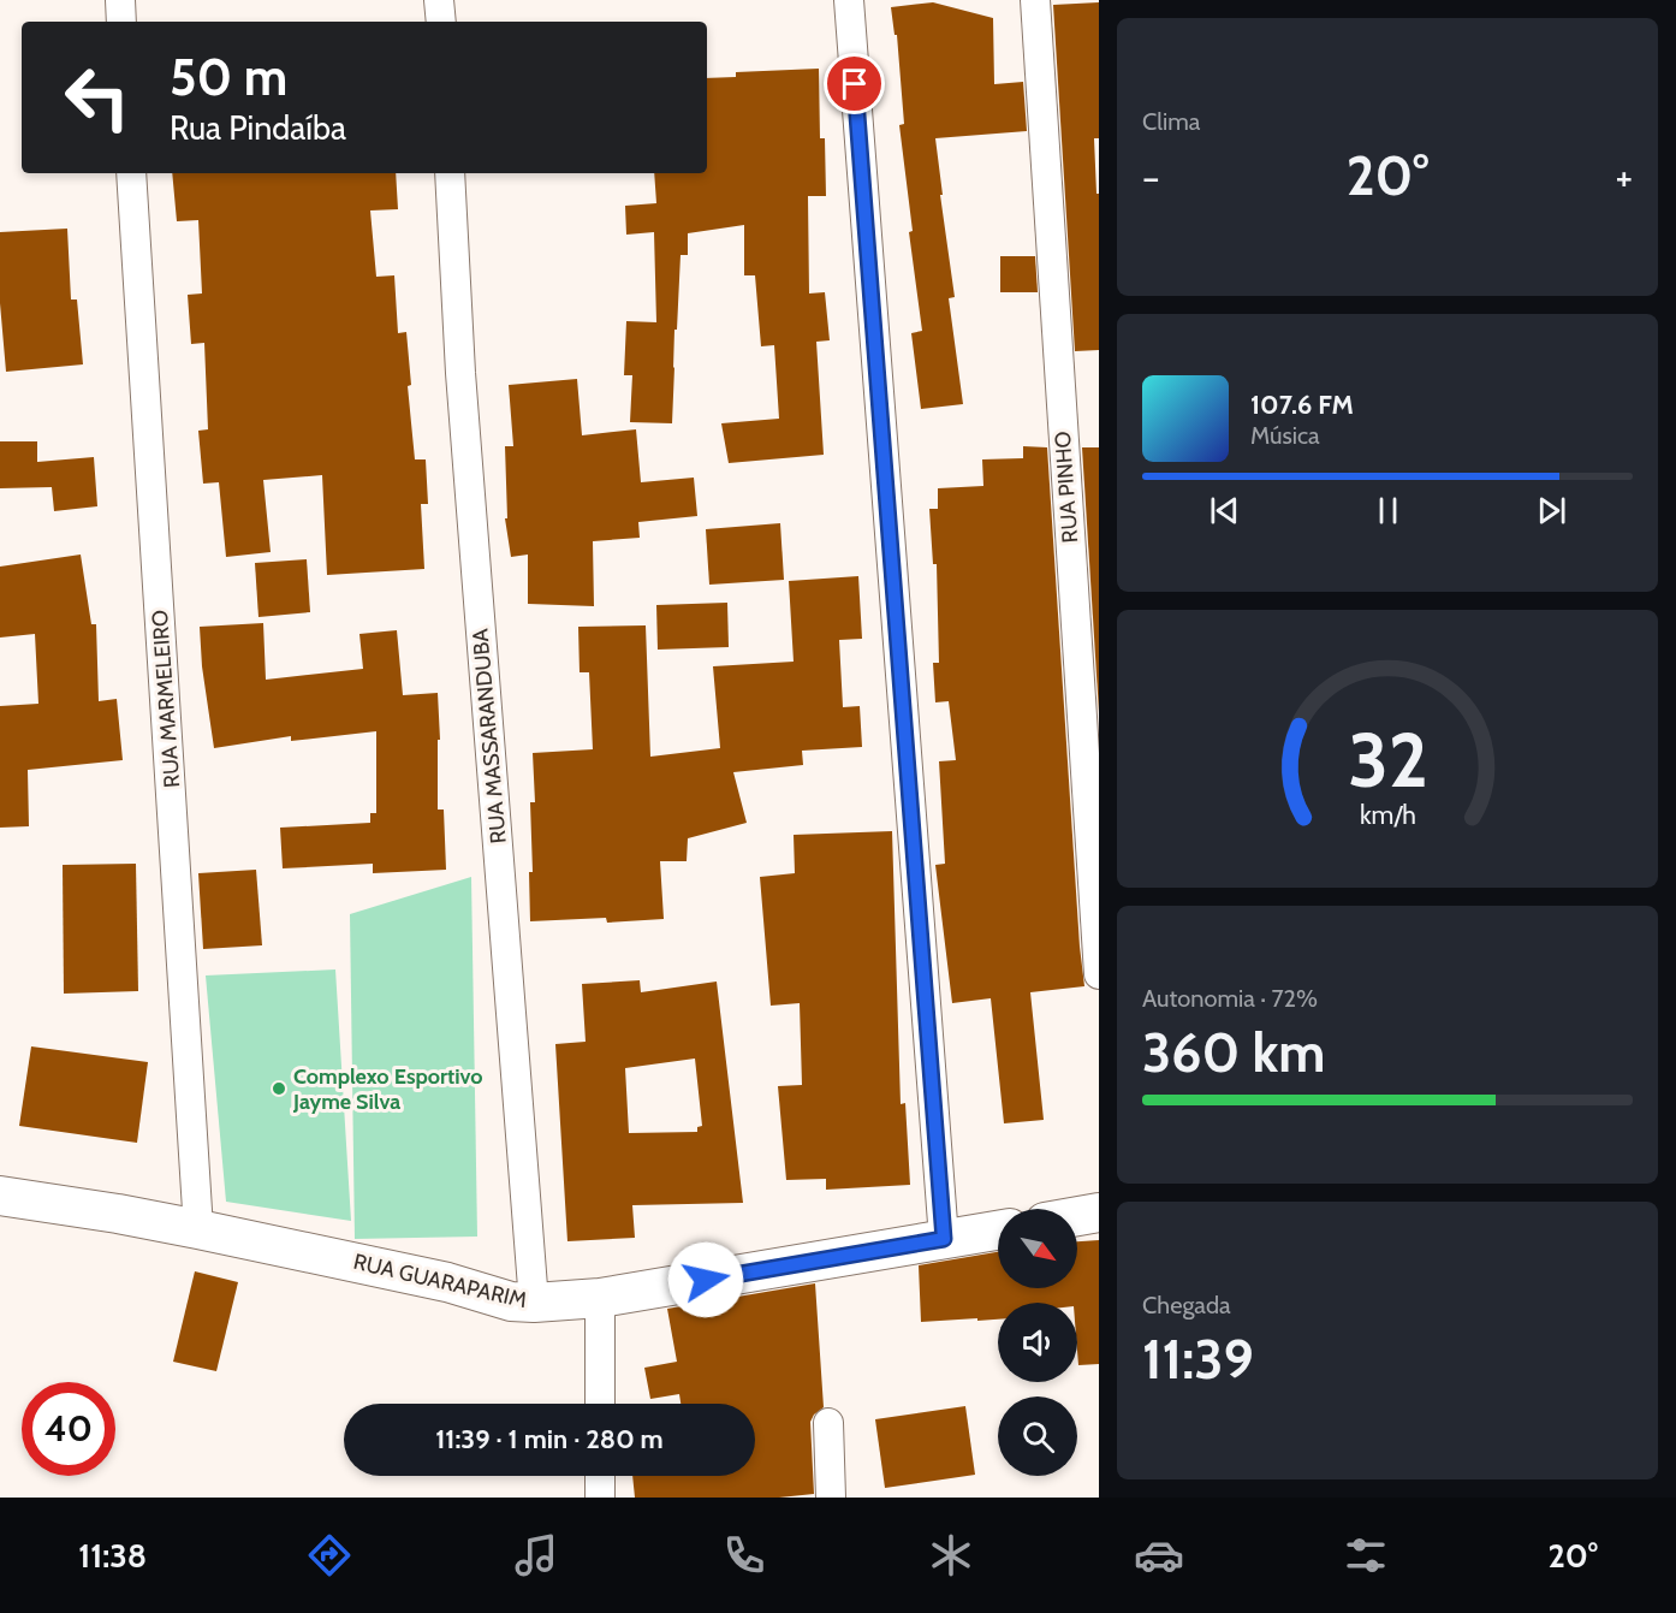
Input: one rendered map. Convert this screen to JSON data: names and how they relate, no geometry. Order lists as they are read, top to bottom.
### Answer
{
  "streets": {
    "street": [
      "RUA PINHO",
      "RUA MARMELEIRO",
      "RUA MASSARANDUBA",
      "RUA GUARAPARIM"
    ]
  },
  "crossings": [
    ["RUA MARMELEIRO", "RUA GUARAPARIM"],
    ["RUA MASSARANDUBA", "RUA GUARAPARIM"]
  ],
  "places": ["Complexo Esportivo Jayme Silva"],
  "north": "bottom right",
  "page": {
    "tile": [
      "Clima",
      ["Autonomia · 72%", "360 km"],
      ["Chegada", "11:39"]
    ],
    "turn": ["50 m", "Rua Pindaíba"],
    "heat": ["−", "20°", "+"],
    "song": ["107.6 FM", "Música"],
    "limit": "40",
    "trip": "11:39 · 1 min · 280 m",
    "tabs": ["11:38", "20°"],
    "gauge": ["32", "km/h"]
  }
}
